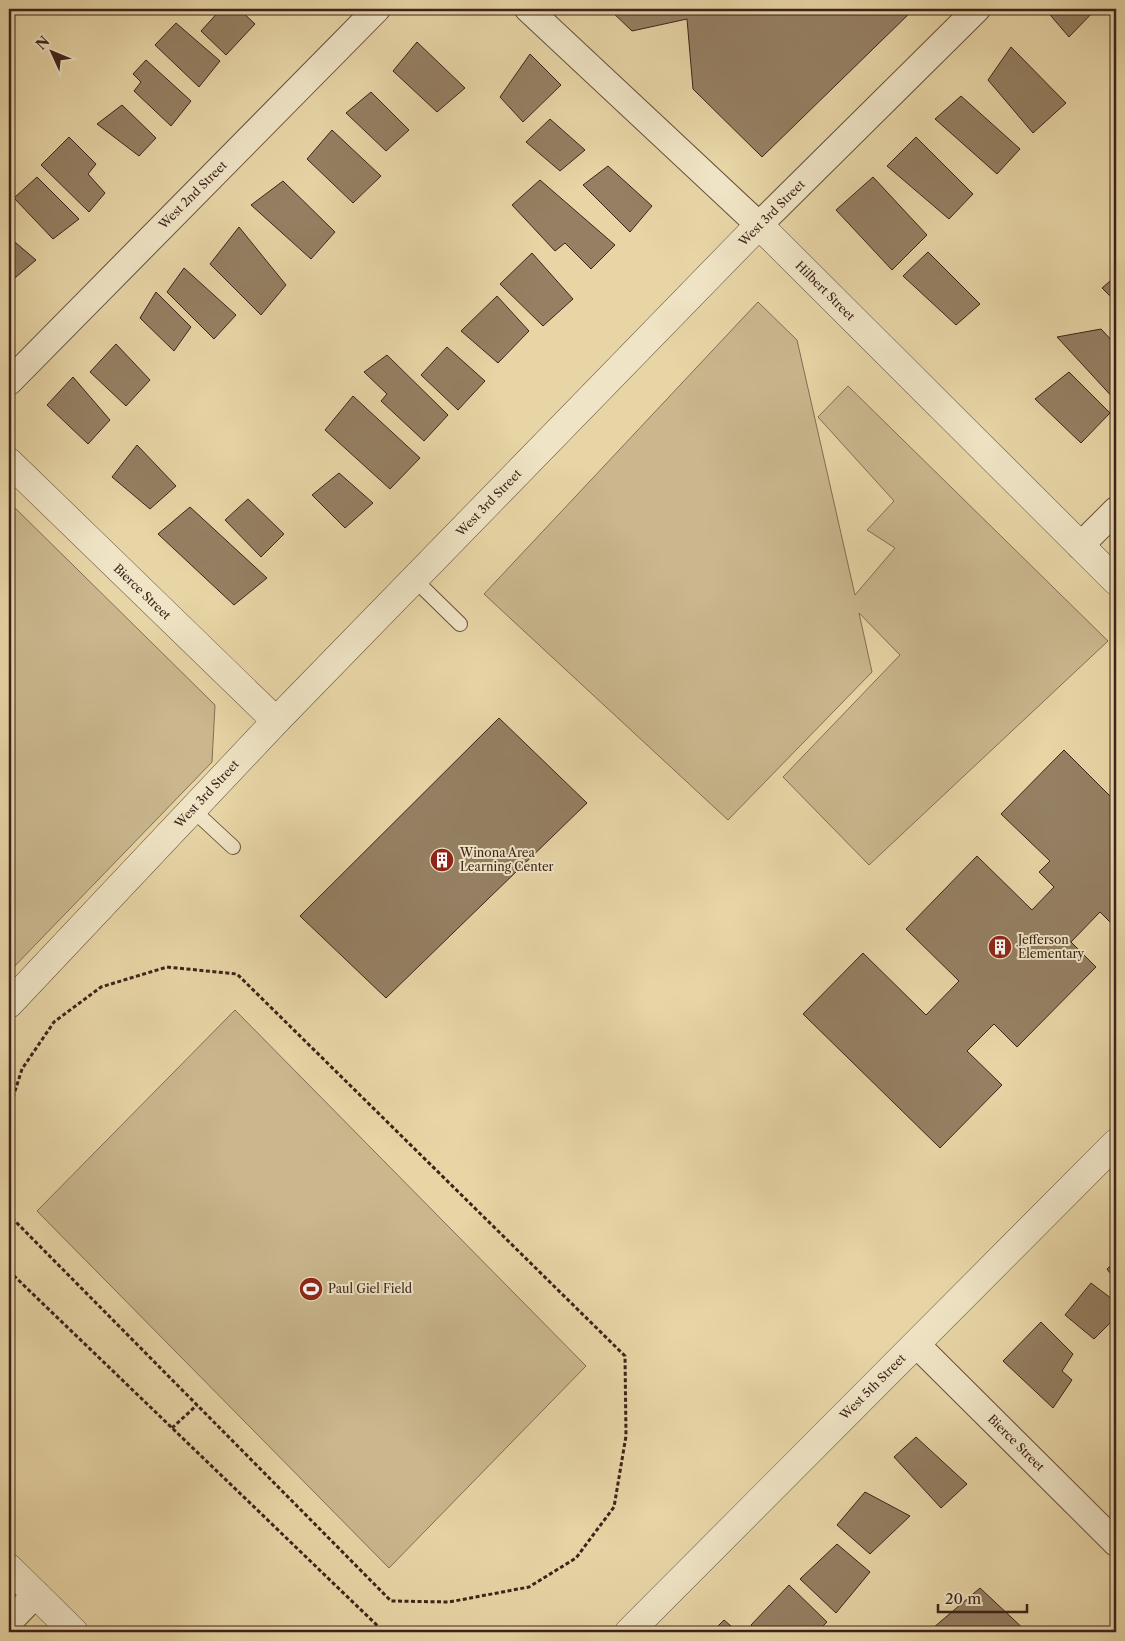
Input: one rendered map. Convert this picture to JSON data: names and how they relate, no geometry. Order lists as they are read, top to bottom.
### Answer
{
  "streets": {
    "street": [
      "West 2nd Street",
      "West 3rd Street",
      "Hilbert Street",
      "Bierce Street",
      "West 5th Street"
    ]
  },
  "crossings": [
    ["West 3rd Street", "Hilbert Street"],
    ["West 3rd Street", "Bierce Street"],
    ["Bierce Street", "West 5th Street"]
  ],
  "places": {
    "building": ["Winona Area Learning Center", "Jefferson Elementary"],
    "sports": ["Paul Giel Field"]
  },
  "scale_bar": "20 m",
  "north": "top left"
}
